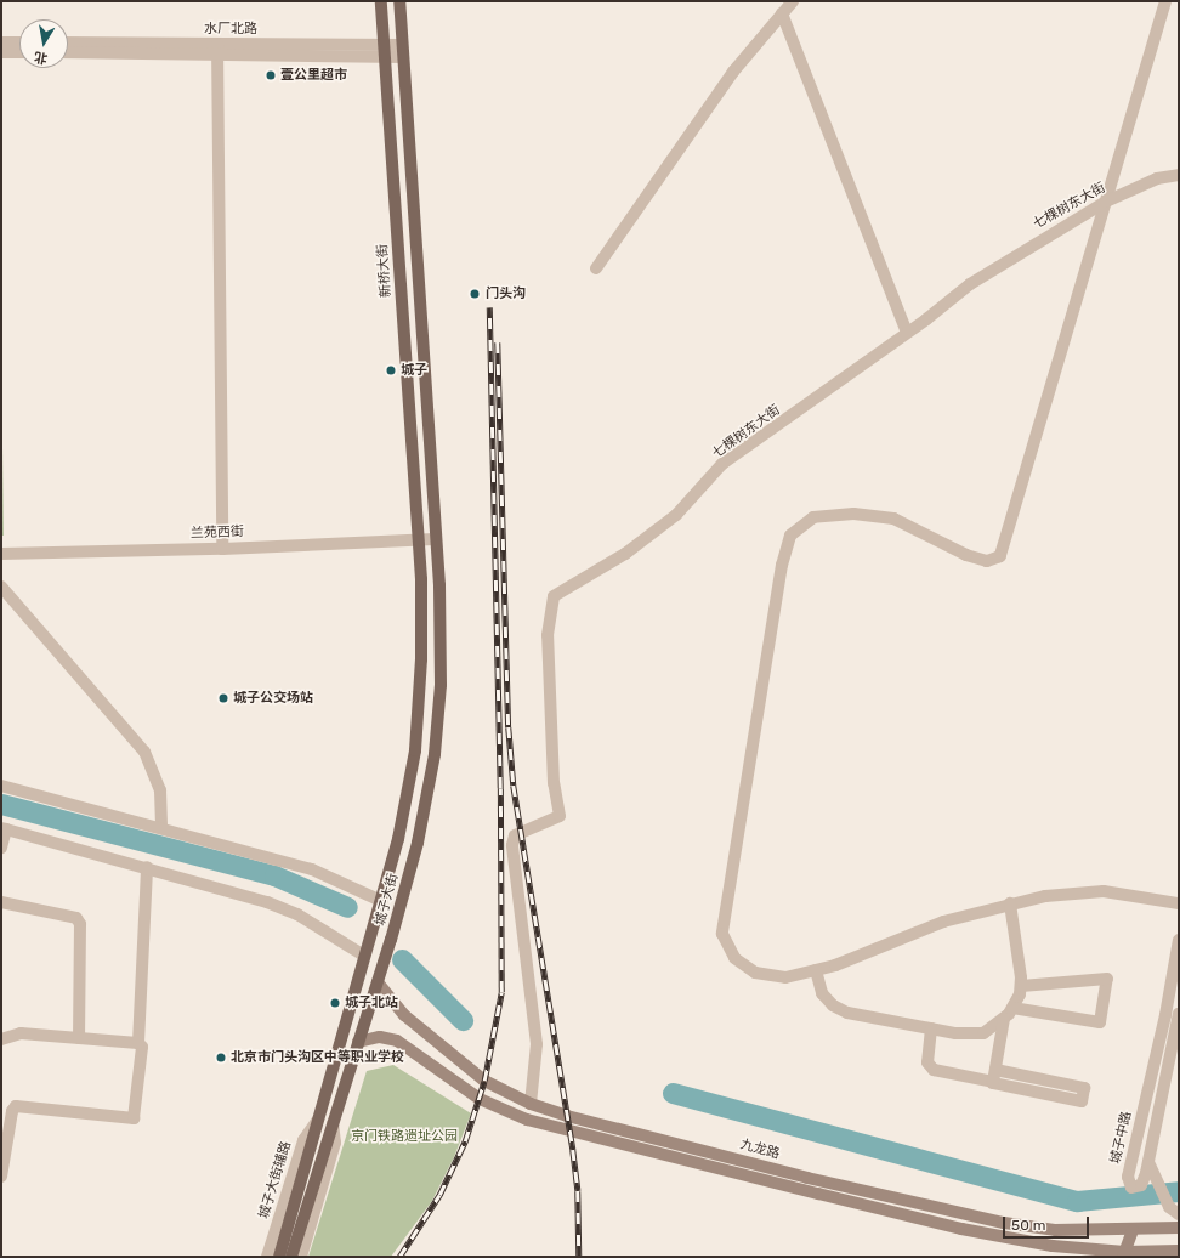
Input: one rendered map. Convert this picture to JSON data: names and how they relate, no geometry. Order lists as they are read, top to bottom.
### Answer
{
  "streets": {
    "main road": ["新桥大街", "城子大街", "九龙路"],
    "street": [
      "水厂北路",
      "七棵树东大街",
      "兰苑西街",
      "城子中路",
      "城子大街辅路"
    ]
  },
  "crossings": [
    ["水厂北路", "新桥大街"],
    ["七棵树东大街", "九龙路"],
    ["新桥大街", "兰苑西街"],
    ["新桥大街", "城子大街"],
    ["兰苑西街", "城子大街"],
    ["城子大街", "九龙路"],
    ["城子大街", "城子大街辅路"]
  ],
  "parks": ["京门铁路遗址公园"],
  "places": [
    "壹公里超市",
    "门头沟",
    "城子",
    "城子公交场站",
    "城子北站",
    "北京市门头沟区中等职业学校"
  ],
  "scale_bar": "50 m",
  "north": "bottom"
}
